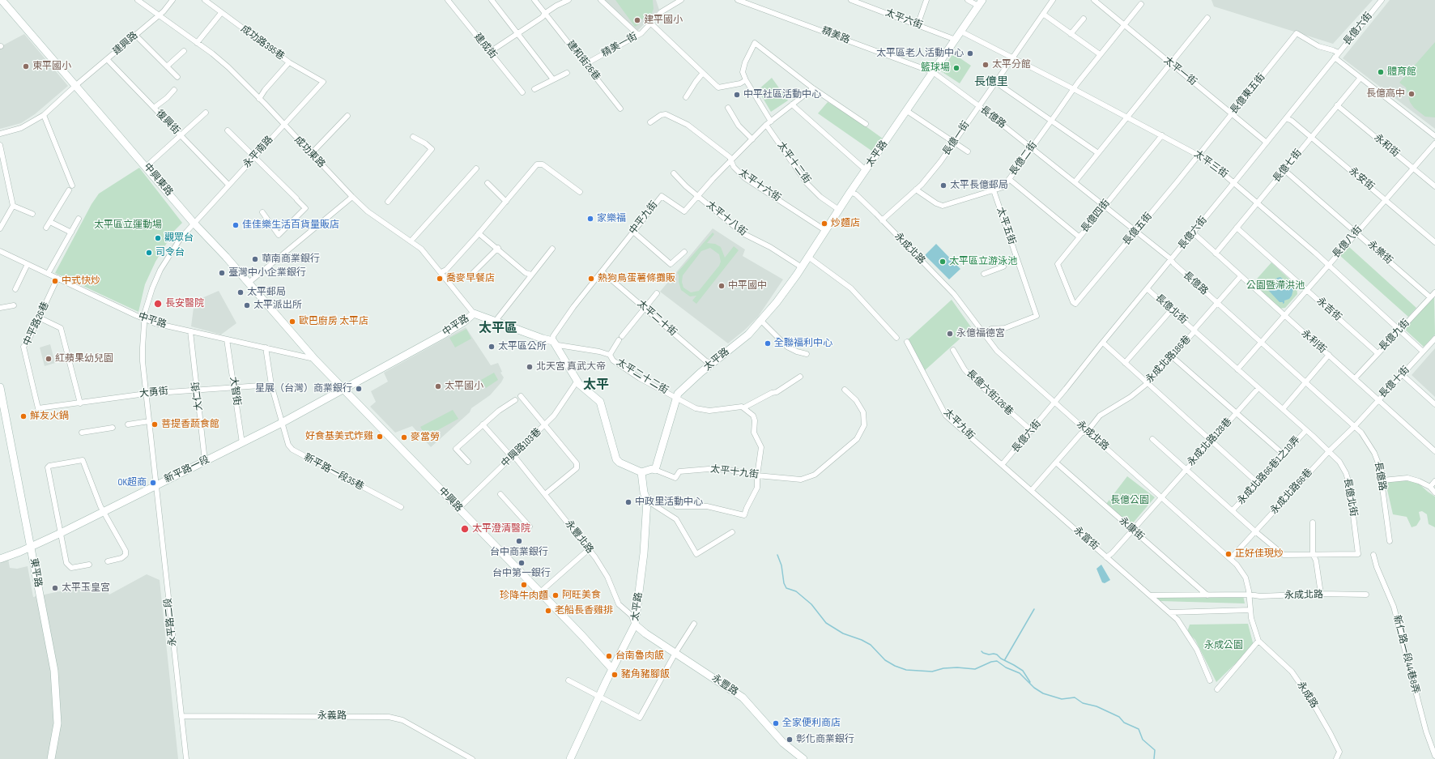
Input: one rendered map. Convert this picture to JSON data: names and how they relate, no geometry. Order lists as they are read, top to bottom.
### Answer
{
  "streets": {
    "street": [
      "太平六街",
      "長億六街",
      "精美路",
      "成功路395巷",
      "建興路",
      "精美一街",
      "建成街",
      "建和街26巷",
      "太平一街",
      "長億東五街",
      "長億路",
      "復興街",
      "長億一街",
      "永和街",
      "永平南路",
      "成功東路",
      "太平路",
      "長億二街",
      "太平十二街",
      "太平三街",
      "長億七街",
      "永安街",
      "中興東路",
      "太平十六街",
      "長億四街",
      "中平九街",
      "太平十八街",
      "太平五街",
      "長億五街",
      "長億八街",
      "永成北路",
      "永樂街",
      "長億北街",
      "永吉街",
      "太平二十街",
      "中平路",
      "中平路26巷",
      "長億九街",
      "永利街",
      "永成北路186巷",
      "太平二十二街",
      "長億十街",
      "大智街",
      "大勇街",
      "長億六街126巷",
      "大仁街",
      "太平九街",
      "永成北路128巷",
      "中興路103巷",
      "新平路一段",
      "永成北路66巷1之10弄",
      "新平路一段35巷",
      "太平十九街",
      "永成北路66巷",
      "中興路",
      "永康街",
      "永豐北路",
      "永富街",
      "東平路",
      "永平路二段",
      "新仁路一段44巷8弄",
      "永豐路",
      "永成路",
      "永義路"
    ]
  },
  "crossings": [
    ["太平六街", "太平路"],
    ["長億六街", "太平一街"],
    ["長億六街", "長億東五街"],
    ["長億六街", "長億路"],
    ["長億六街", "太平三街"],
    ["長億六街", "永安街"],
    ["長億六街", "永成北路"],
    ["長億六街", "長億北街"],
    ["長億六街", "永利街"],
    ["長億六街", "長億六街126巷"],
    ["長億六街", "太平九街"],
    ["長億六街", "永富街"],
    ["精美路", "長億路"],
    ["精美路", "太平路"],
    ["成功路395巷", "永平南路"],
    ["建興路", "復興街"],
    ["建興路", "成功東路"],
    ["建興路", "中興東路"],
    ["精美一街", "建和街26巷"],
    ["太平一街", "長億東五街"],
    ["太平一街", "長億二街"],
    ["長億東五街", "太平三街"],
    ["長億東五街", "長億五街"],
    ["長億路", "長億一街"],
    ["長億路", "太平路"],
    ["長億路", "長億二街"],
    ["長億路", "長億四街"],
    ["長億路", "長億五街"],
    ["長億路", "長億八街"],
    ["長億路", "永成北路186巷"],
    ["長億路", "長億十街"],
    ["長億路", "永成北路66巷"],
    ["復興街", "永平南路"],
    ["長億一街", "長億二街"],
    ["長億一街", "太平三街"],
    ["長億一街", "永成北路"],
    ["永和街", "長億七街"],
    ["永和街", "長億八街"],
    ["永平南路", "成功東路"],
    ["永平南路", "中興東路"],
    ["永平南路", "中平路"],
    ["永平南路", "永平路二段"],
    ["成功東路", "中平路"],
    ["太平路", "太平十二街"],
    ["太平路", "太平三街"],
    ["太平路", "太平十六街"],
    ["太平路", "太平十八街"],
    ["太平路", "永成北路"],
    ["太平路", "太平二十街"],
    ["太平路", "太平二十二街"],
    ["太平路", "太平十九街"],
    ["太平路", "中興路"],
    ["太平路", "永豐北路"],
    ["太平路", "永豐路"],
    ["長億二街", "太平三街"],
    ["長億二街", "太平五街"],
    ["太平十二街", "中平九街"],
    ["太平三街", "長億七街"],
    ["太平三街", "長億四街"],
    ["太平三街", "長億五街"],
    ["太平三街", "長億八街"],
    ["太平三街", "長億九街"],
    ["太平三街", "長億十街"],
    ["長億七街", "永安街"],
    ["長億七街", "永樂街"],
    ["長億七街", "永吉街"],
    ["長億七街", "永利街"],
    ["永安街", "長億八街"],
    ["中興東路", "中平路"],
    ["中興東路", "中興路"],
    ["太平十六街", "中平九街"],
    ["長億四街", "長億五街"],
    ["中平九街", "太平十八街"],
    ["中平九街", "太平二十街"],
    ["中平九街", "中平路"],
    ["中平九街", "太平二十二街"],
    ["太平五街", "永成北路"],
    ["長億八街", "永樂街"],
    ["長億八街", "永吉街"],
    ["長億八街", "永利街"],
    ["永成北路", "永成北路186巷"],
    ["永成北路", "永成北路128巷"],
    ["永成北路", "永成北路66巷"],
    ["永成北路", "永成路"],
    ["永樂街", "長億九街"],
    ["長億北街", "永成北路186巷"],
    ["長億北街", "永成北路128巷"],
    ["長億北街", "永成北路66巷1之10弄"],
    ["長億北街", "永成北路66巷"],
    ["永吉街", "長億九街"],
    ["中平路", "中平路26巷"],
    ["中平路", "太平二十二街"],
    ["中平路", "大智街"],
    ["中平路", "大仁街"],
    ["中平路", "新平路一段"],
    ["中平路", "新平路一段35巷"],
    ["中平路", "中興路"],
    ["中平路", "永平路二段"],
    ["中平路26巷", "大勇街"],
    ["長億九街", "永利街"],
    ["永利街", "永成北路186巷"],
    ["永利街", "長億十街"],
    ["永成北路186巷", "永康街"],
    ["永成北路186巷", "永富街"],
    ["長億十街", "永成北路66巷"],
    ["大智街", "大勇街"],
    ["大智街", "新平路一段"],
    ["大勇街", "大仁街"],
    ["大勇街", "新平路一段35巷"],
    ["大勇街", "永平路二段"],
    ["大仁街", "新平路一段"],
    ["太平九街", "永富街"],
    ["永成北路128巷", "永康街"],
    ["永成北路128巷", "永富街"],
    ["中興路103巷", "中興路"],
    ["中興路103巷", "永豐北路"],
    ["新平路一段", "新平路一段35巷"],
    ["新平路一段", "中興路"],
    ["新平路一段", "東平路"],
    ["新平路一段", "永平路二段"],
    ["永豐北路", "永豐路"],
    ["永平路二段", "永義路"]
  ],
  "districts": ["長億里", "太平區", "太平"],
  "parks": [
    "太平區立運動場",
    "公園暨滯洪池",
    "長億公園",
    "永成公園"
  ],
  "places": [
    "建平國小",
    "太平區老人活動中心",
    "太平分館",
    "東平國小",
    "籃球場",
    "體育館",
    "長億高中",
    "中平社區活動中心",
    "太平長億郵局",
    "家樂福",
    "炒麵店",
    "佳佳樂生活百貨量販店",
    "觀眾台",
    "司令台",
    "華南商業銀行",
    "太平區立游泳池",
    "臺灣中小企業銀行",
    "喬麥早餐店",
    "熱狗鳥蛋薯條攤販",
    "中式快炒",
    "中平國中",
    "太平郵局",
    "長安醫院",
    "太平派出所",
    "歐巴廚房 太平店",
    "永億福德宮",
    "全聯福利中心",
    "太平區公所",
    "紅蘋果幼兒園",
    "北天宮 真武大帝",
    "太平國小",
    "星展（台灣）商業銀行",
    "鮮友火鍋",
    "菩提香蔬食館",
    "好食基美式炸雞",
    "麥當勞",
    "OK超商",
    "中政里活動中心",
    "太平澄清醫院",
    "台中商業銀行",
    "正好佳現炒",
    "台中第一銀行",
    "珍降牛肉麵",
    "太平玉皇宮",
    "阿旺美食",
    "老船長香雞排",
    "台南魯肉飯",
    "豬角豬腳飯",
    "全家便利商店",
    "彰化商業銀行"
  ]
}
